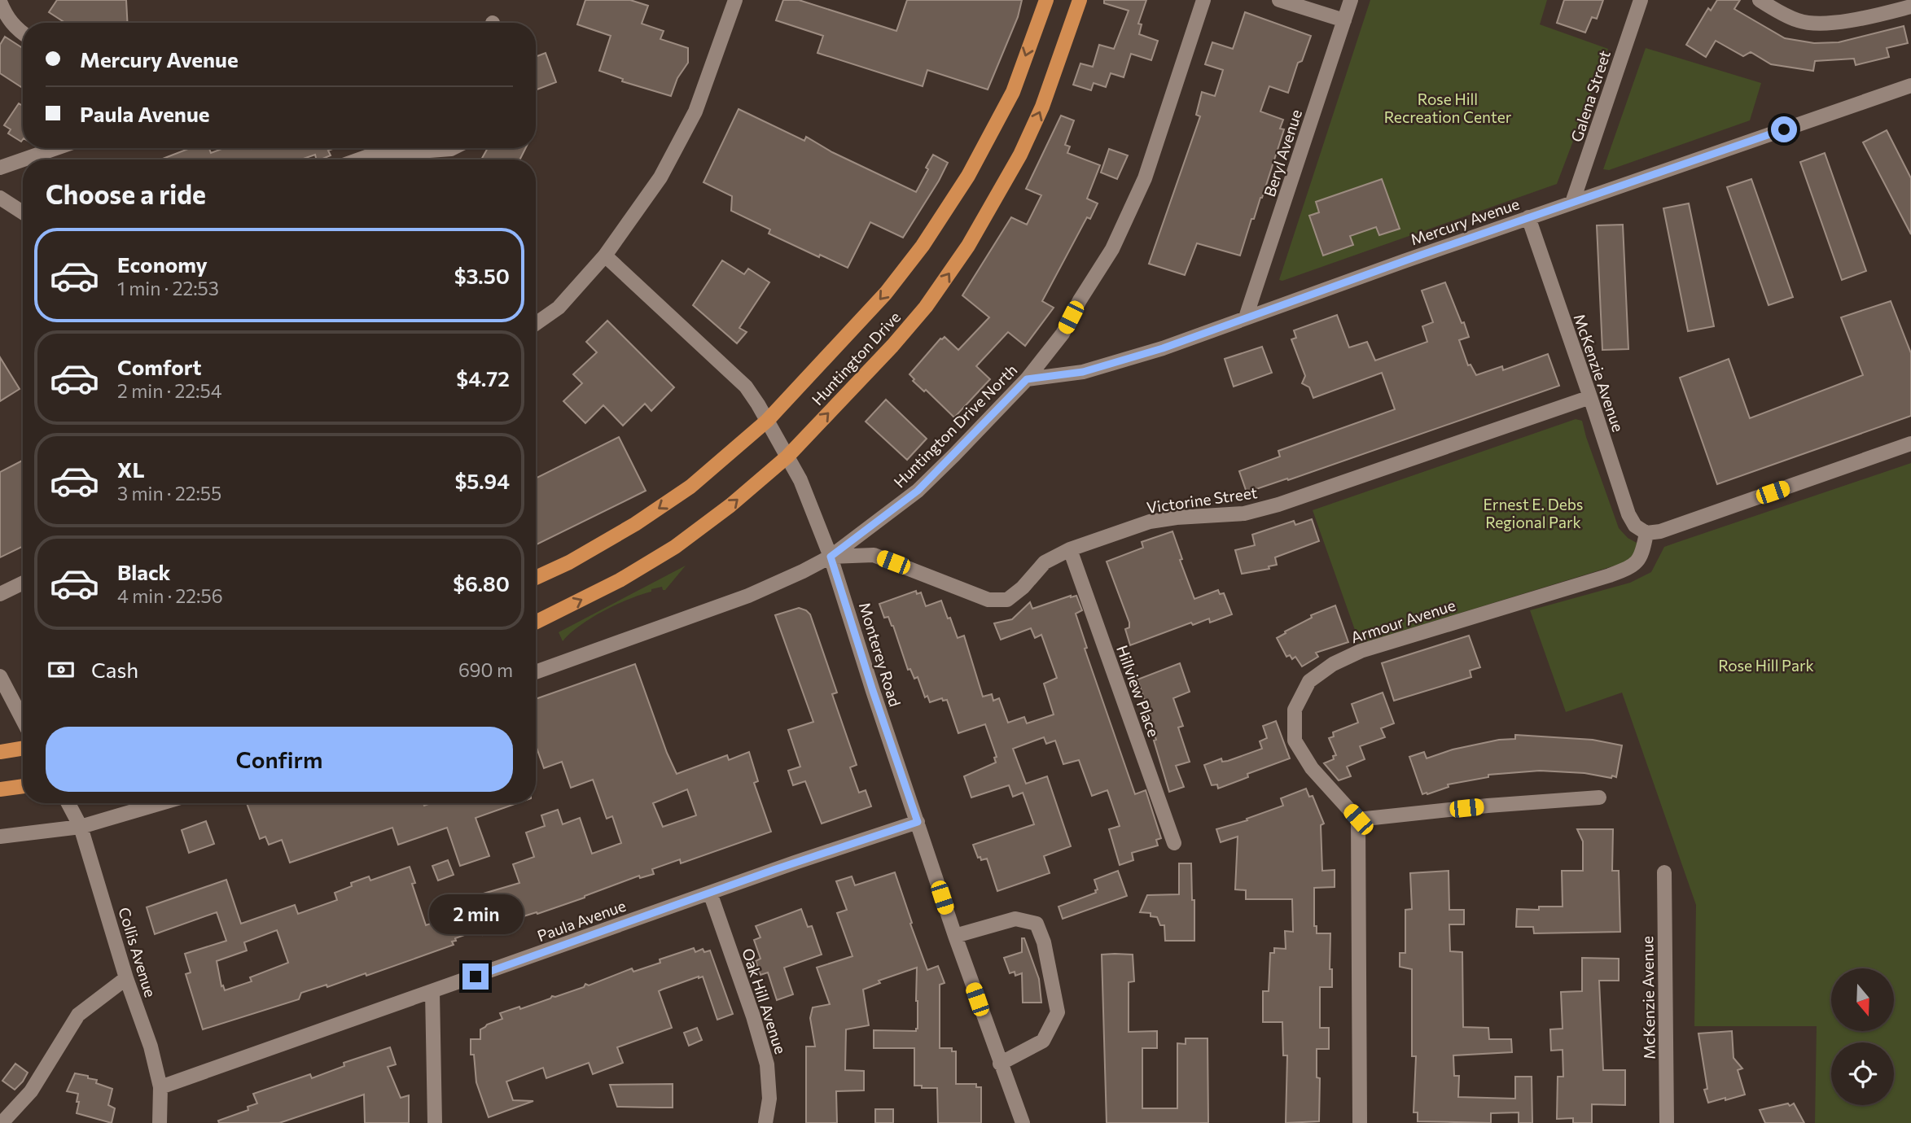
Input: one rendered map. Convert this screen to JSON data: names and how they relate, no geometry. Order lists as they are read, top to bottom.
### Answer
{
  "streets": {
    "main road": ["Huntington Drive"],
    "street": [
      "Galena Street",
      "Beryl Avenue",
      "Mercury Avenue",
      "McKenzie Avenue",
      "Huntington Drive North",
      "Victorine Street",
      "Armour Avenue",
      "Monterey Road",
      "Hillview Place",
      "Paula Avenue",
      "Collis Avenue",
      "Oak Hill Avenue"
    ]
  },
  "crossings": [
    ["Galena Street", "Mercury Avenue"],
    ["Beryl Avenue", "Mercury Avenue"],
    ["Mercury Avenue", "McKenzie Avenue"],
    ["Mercury Avenue", "Huntington Drive North"],
    ["Huntington Drive", "Monterey Road"],
    ["McKenzie Avenue", "Victorine Street"],
    ["McKenzie Avenue", "Armour Avenue"],
    ["Huntington Drive North", "Victorine Street"],
    ["Huntington Drive North", "Monterey Road"],
    ["Victorine Street", "Monterey Road"],
    ["Victorine Street", "Hillview Place"],
    ["Monterey Road", "Paula Avenue"],
    ["Paula Avenue", "Collis Avenue"],
    ["Paula Avenue", "Oak Hill Avenue"]
  ],
  "parks": ["Rose Hill Recreation Center", "Ernest E. Debs Regional Park", "Rose Hill Park"],
  "north": "bottom",
  "page": {
    "banner": ["Mercury Avenue", "Paula Avenue"],
    "heading": "Choose a ride",
    "list": [
      {
        "name": "Economy",
        "note": "1 min · 22:53",
        "value": "$3.50"
      },
      {
        "name": "Comfort",
        "note": "2 min · 22:54",
        "value": "$4.72"
      },
      {
        "name": "XL",
        "note": "3 min · 22:55",
        "value": "$5.94"
      },
      {
        "name": "Black",
        "note": "4 min · 22:56",
        "value": "$6.80"
      }
    ],
    "pay": ["Cash", "690 m"],
    "buttons": "Confirm",
    "bubble": "2 min"
  }
}
